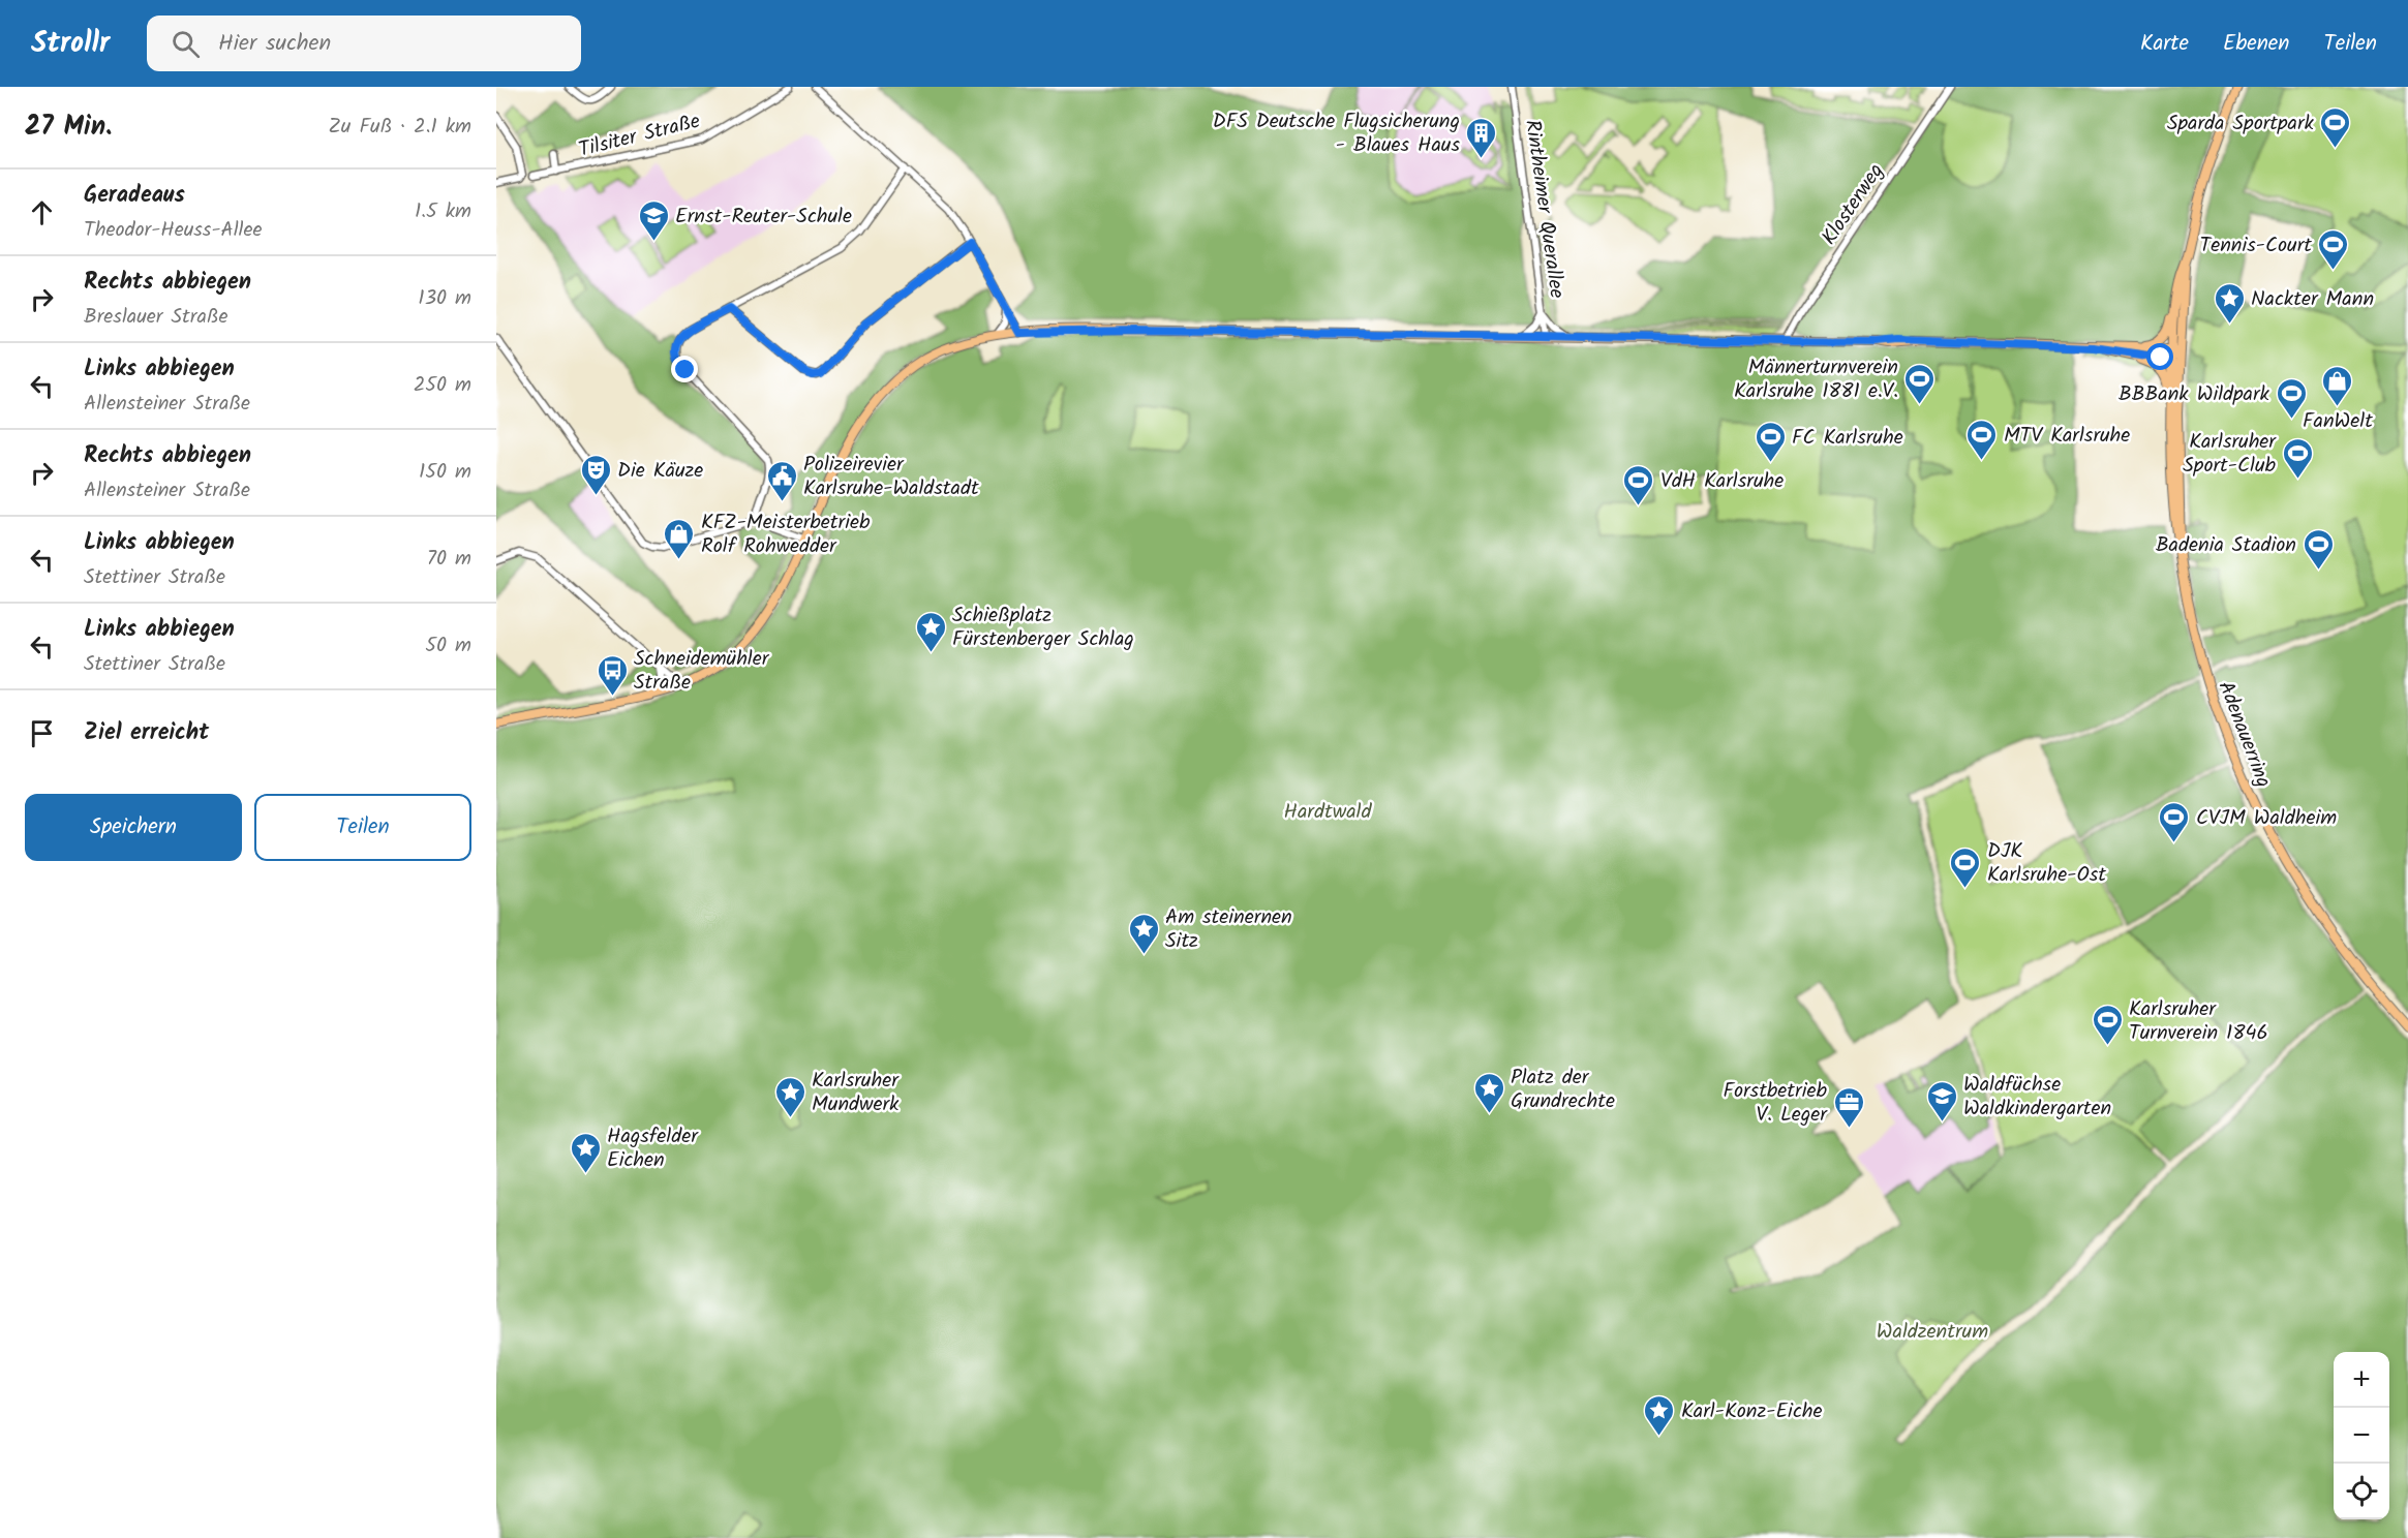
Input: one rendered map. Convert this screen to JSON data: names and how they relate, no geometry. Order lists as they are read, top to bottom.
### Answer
{
  "streets": {
    "main road": ["Adenauerring"],
    "street": ["Tilsiter Straße", "Klosterweg", "Rintheimer Querallee"]
  },
  "parks": ["Hardtwald", "Waldzentrum"],
  "places": {
    "sports": [
      "Sparda Sportpark",
      "Tennis-Court",
      "Männerturnverein Karlsruhe 1881 e.V.",
      "BBBank Wildpark",
      "MTV Karlsruhe",
      "FC Karlsruhe",
      "Karlsruher Sport-Club",
      "VdH Karlsruhe",
      "Badenia Stadion",
      "CVJM Waldheim",
      "DJK Karlsruhe-Ost",
      "Karlsruher Turnverein 1846"
    ],
    "building": ["DFS Deutsche Flugsicherung - Blaues Haus"],
    "school or university": ["Ernst-Reuter-Schule", "Waldfüchse Waldkindergarten"],
    "place": [
      "Nackter Mann",
      "Schießplatz Fürstenberger Schlag",
      "Am steinernen Sitz",
      "Platz der Grundrechte",
      "Karlsruher Mundwerk",
      "Hagsfelder Eichen",
      "Karl-Konz-Eiche"
    ],
    "shop": ["FanWelt", "KFZ-Meisterbetrieb Rolf Rohwedder"],
    "theatre": ["Die Käuze"],
    "public building": ["Polizeirevier Karlsruhe-Waldstadt"],
    "bus stop": ["Schneidemühler Straße"],
    "office": ["Forstbetrieb V. Leger"]
  },
  "page": {
    "header": "Strollr",
    "search": "Hier suchen",
    "nav": ["Karte", "Ebenen", "Teilen"],
    "heading": ["27 Min.", "Zu Fuß · 2.1 km"],
    "list": [
      ["Geradeaus", "Theodor-Heuss-Allee", "1.5 km"],
      ["Rechts abbiegen", "Breslauer Straße", "130 m"],
      ["Links abbiegen", "Allensteiner Straße", "250 m"],
      ["Rechts abbiegen", "Allensteiner Straße", "150 m"],
      ["Links abbiegen", "Stettiner Straße", "70 m"],
      ["Links abbiegen", "Stettiner Straße", "50 m"],
      "Ziel erreicht"
    ],
    "buttons": ["Speichern", "Teilen"],
    "map_buttons": ["+", "−"]
  }
}
